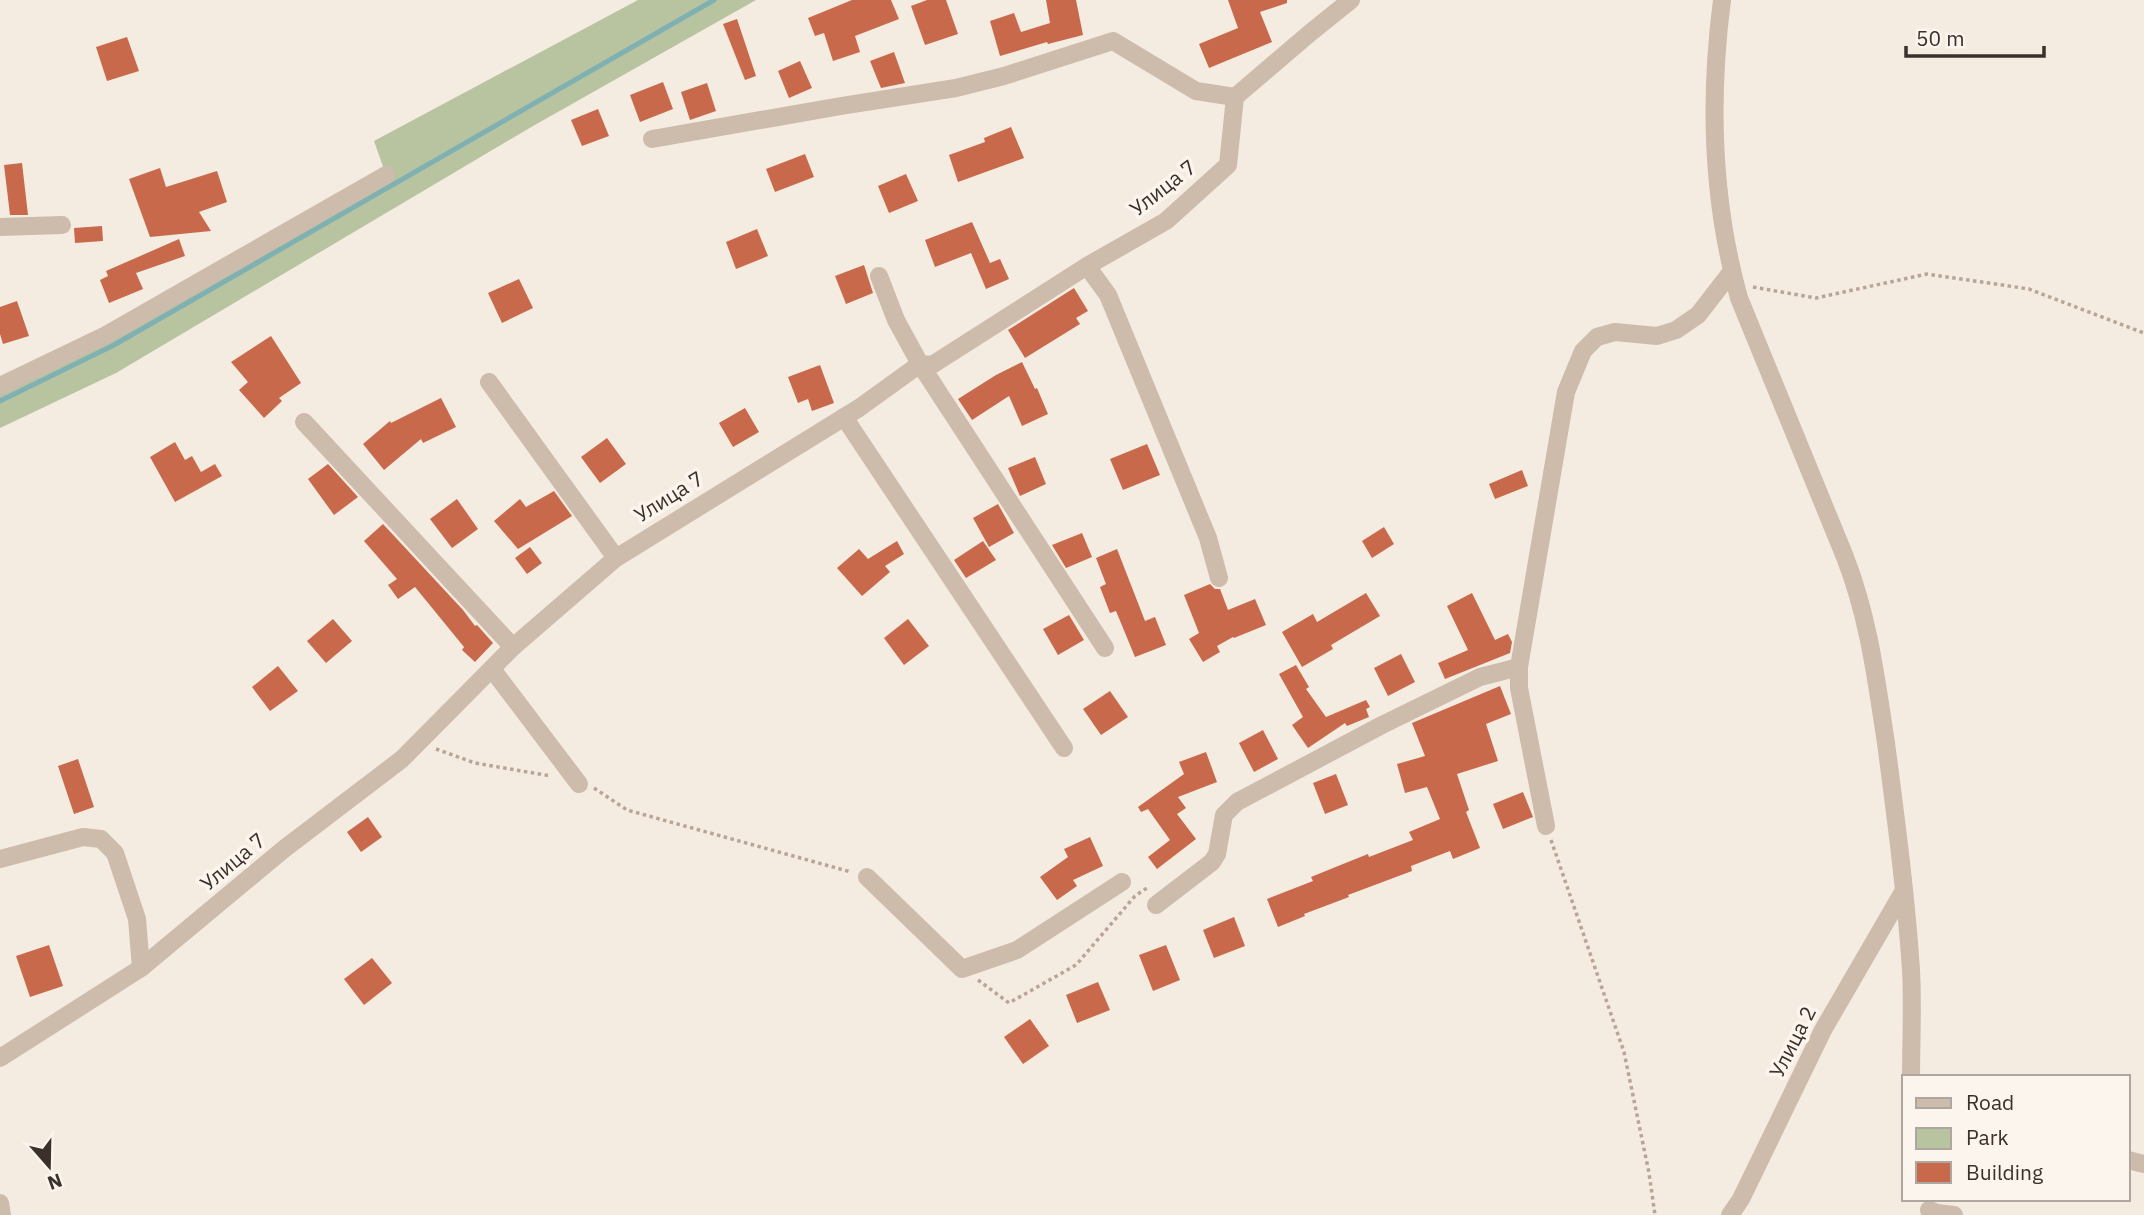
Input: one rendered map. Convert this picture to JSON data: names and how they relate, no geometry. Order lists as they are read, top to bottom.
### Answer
{
  "streets": {
    "street": ["Улица 7", "Улица 2"]
  },
  "legend": ["Road", "Park", "Building"],
  "scale_bar": "50 m",
  "north": "bottom"
}
